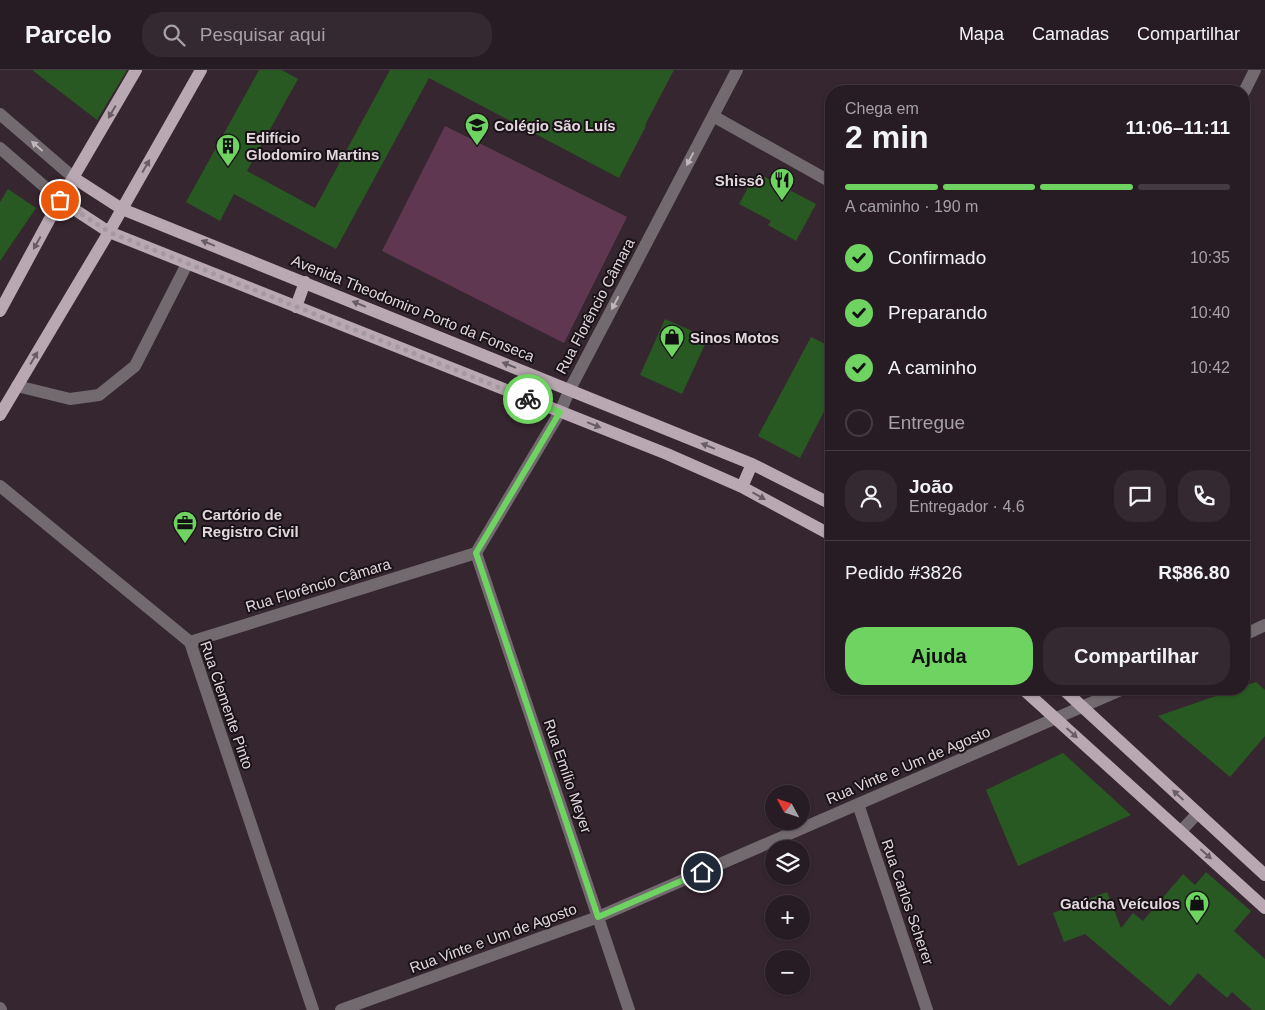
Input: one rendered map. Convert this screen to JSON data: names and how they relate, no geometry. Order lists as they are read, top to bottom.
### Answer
{
  "streets": {
    "main road": ["Avenida Theodomiro Porto da Fonseca"],
    "street": [
      "Rua Florêncio Câmara",
      "Rua Clemente Pinto",
      "Rua Vinte e Um de Agosto",
      "Rua Emílio Meyer",
      "Rua Carlos Scherer"
    ]
  },
  "crossings": [
    ["Rua Florêncio Câmara", "Avenida Theodomiro Porto da Fonseca"],
    ["Rua Florêncio Câmara", "Rua Clemente Pinto"],
    ["Rua Florêncio Câmara", "Rua Emílio Meyer"],
    ["Rua Vinte e Um de Agosto", "Rua Emílio Meyer"],
    ["Rua Vinte e Um de Agosto", "Rua Carlos Scherer"]
  ],
  "one_way": ["Rua Florêncio Câmara", "Avenida Theodomiro Porto da Fonseca"],
  "places": {
    "school or university": ["Colégio São Luís"],
    "building": ["Edifício Glodomiro Martins"],
    "restaurant": ["Shissô"],
    "shop": ["Sinos Motos", "Gaúcha Veículos"],
    "office": ["Cartório de Registro Civil"]
  },
  "north": "top left",
  "page": {
    "header": "Parcelo",
    "search": "Pesquisar aqui",
    "nav": ["Mapa", "Camadas", "Compartilhar"],
    "heading": ["2 min", "Chega em", "11:06–11:11"],
    "panel": [
      "João",
      "Entregador · 4.6",
      "Pedido #3826",
      "R$86.80"
    ],
    "bar": "A caminho · 190 m",
    "list": [
      ["Confirmado", "10:35"],
      ["Preparando", "10:40"],
      ["A caminho", "10:42"],
      "Entregue"
    ],
    "buttons": ["Ajuda", "Compartilhar"],
    "map_buttons": ["+", "−"]
  }
}
